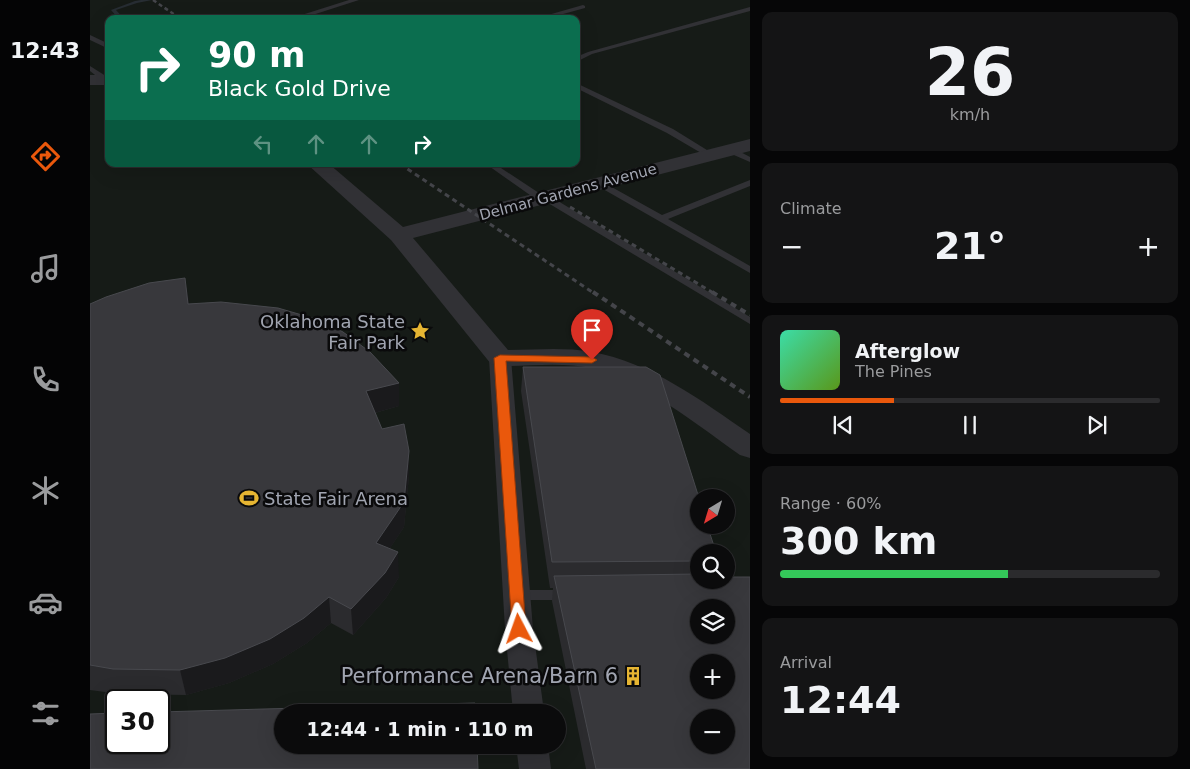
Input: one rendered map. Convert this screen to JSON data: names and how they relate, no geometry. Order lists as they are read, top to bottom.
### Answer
{
  "streets": {
    "street": ["Delmar Gardens Avenue"]
  },
  "places": {
    "place": ["Oklahoma State Fair Park"],
    "sports": ["State Fair Arena"],
    "building": ["Performance Arena/Barn 6"]
  },
  "north": "bottom left",
  "page": {
    "tabs": "12:43",
    "tile": [
      ["26", "km/h"],
      "Climate",
      ["Range · 60%", "300 km"],
      ["Arrival", "12:44"]
    ],
    "turn": ["90 m", "Black Gold Drive"],
    "heat": ["−", "21°", "+"],
    "song": ["Afterglow", "The Pines"],
    "map_buttons": ["+", "−"],
    "limit": "30",
    "trip": "12:44 · 1 min · 110 m"
  }
}
